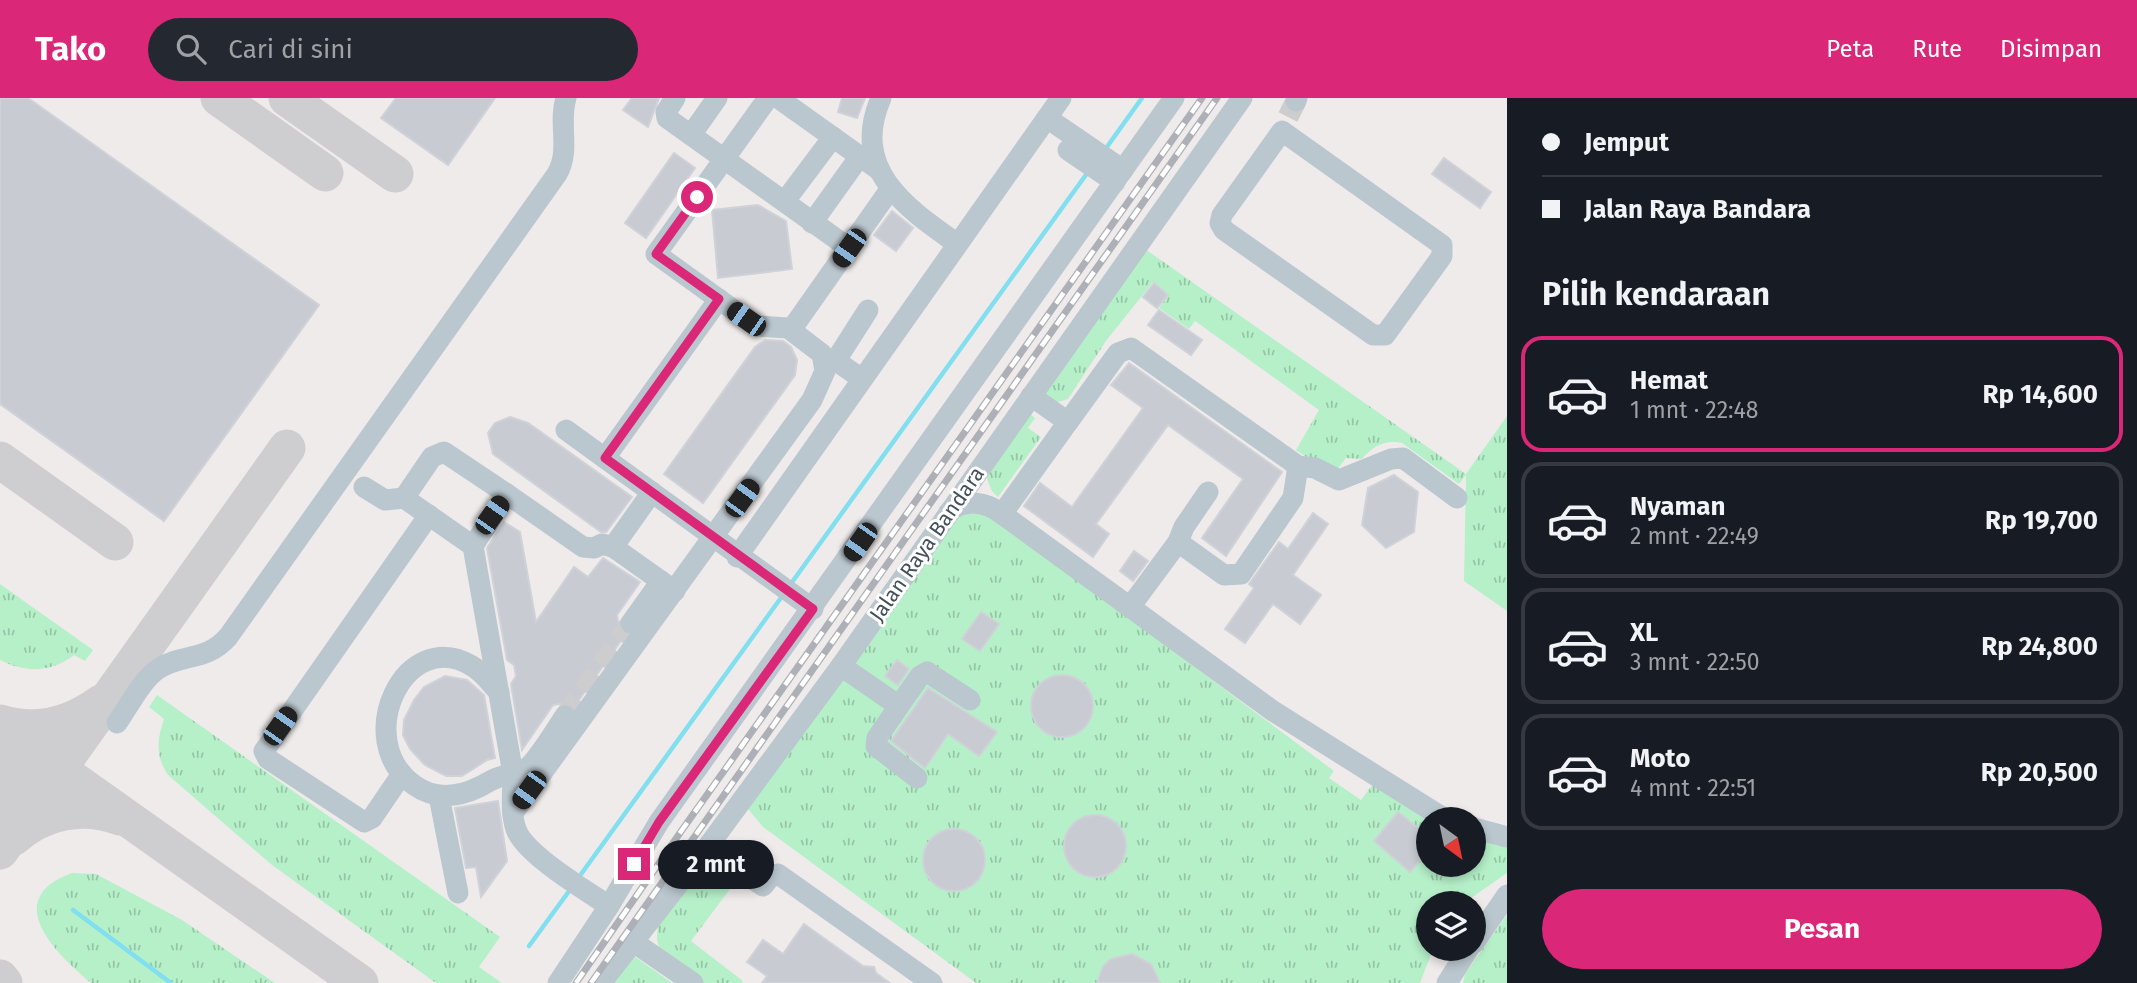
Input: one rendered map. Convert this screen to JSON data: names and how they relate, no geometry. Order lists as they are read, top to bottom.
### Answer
{
  "streets": {
    "street": ["Jalan Raya Bandara"]
  },
  "north": "bottom right",
  "page": {
    "header": "Tako",
    "search": "Cari di sini",
    "nav": ["Peta", "Rute", "Disimpan"],
    "banner": ["Jemput", "Jalan Raya Bandara"],
    "heading": "Pilih kendaraan",
    "list": [
      {
        "name": "Hemat",
        "note": "1 mnt · 22:48",
        "value": "Rp 14,600"
      },
      {
        "name": "Nyaman",
        "note": "2 mnt · 22:49",
        "value": "Rp 19,700"
      },
      {
        "name": "XL",
        "note": "3 mnt · 22:50",
        "value": "Rp 24,800"
      },
      {
        "name": "Moto",
        "note": "4 mnt · 22:51",
        "value": "Rp 20,500"
      }
    ],
    "bubble": "2 mnt",
    "buttons": "Pesan"
  }
}
